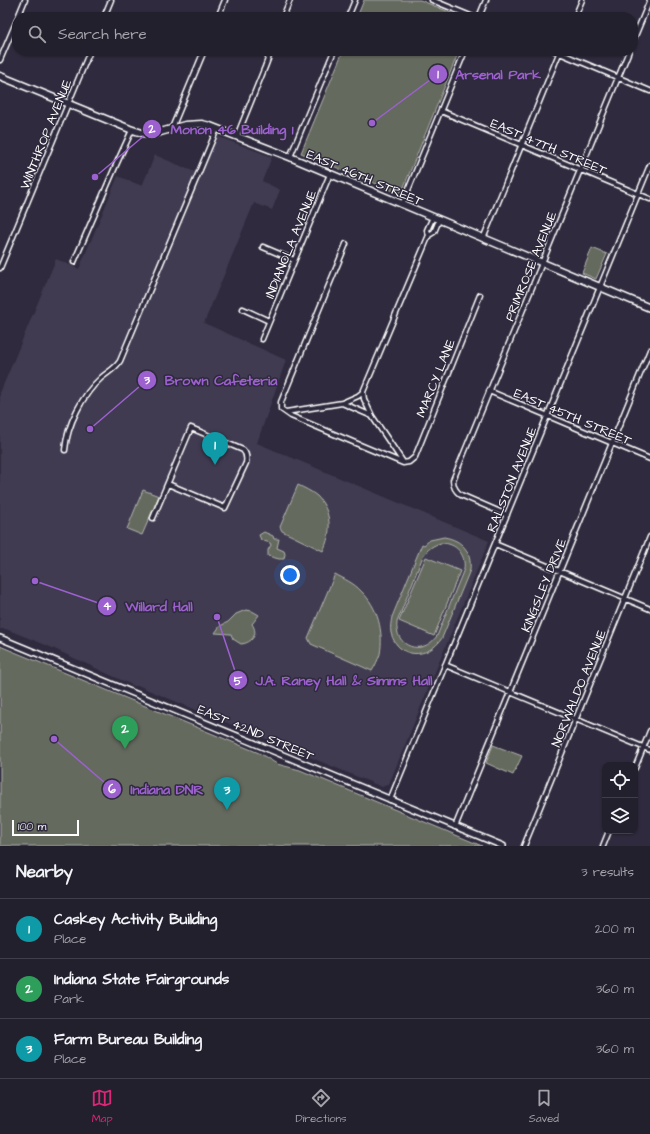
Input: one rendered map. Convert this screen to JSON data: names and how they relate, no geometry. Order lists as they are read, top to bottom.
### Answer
{
  "streets": {
    "main road": ["EAST 46TH STREET"],
    "street": [
      "WINTHROP AVENUE",
      "EAST 47TH STREET",
      "INDIANOLA AVENUE",
      "PRIMROSE AVENUE",
      "MARCY LANE",
      "EAST 45TH STREET",
      "RALSTON AVENUE",
      "KINGSLEY DRIVE",
      "NORWALDO AVENUE",
      "EAST 42ND STREET"
    ]
  },
  "crossings": [
    ["WINTHROP AVENUE", "EAST 46TH STREET"],
    ["EAST 47TH STREET", "PRIMROSE AVENUE"],
    ["EAST 47TH STREET", "RALSTON AVENUE"],
    ["EAST 46TH STREET", "INDIANOLA AVENUE"],
    ["EAST 46TH STREET", "PRIMROSE AVENUE"],
    ["EAST 46TH STREET", "RALSTON AVENUE"],
    ["PRIMROSE AVENUE", "EAST 45TH STREET"],
    ["PRIMROSE AVENUE", "RALSTON AVENUE"],
    ["EAST 45TH STREET", "RALSTON AVENUE"],
    ["EAST 45TH STREET", "KINGSLEY DRIVE"],
    ["RALSTON AVENUE", "EAST 42ND STREET"],
    ["KINGSLEY DRIVE", "EAST 42ND STREET"]
  ],
  "places": [
    "Arsenal Park",
    "Monon 46 Building 1",
    "Brown Cafeteria",
    "Willard Hall",
    "J.A. Raney Hall & Simms Hall",
    "Indiana DNR"
  ],
  "scale_bar": "100 m",
  "page": {
    "search": "Search here",
    "pins": ["1", "2", "3"],
    "scale": "100 m",
    "heading": ["Nearby", "3 results"],
    "list": [
      {
        "mark": "1",
        "name": "Caskey Activity Building",
        "note": "Place",
        "value": "200 m"
      },
      {
        "mark": "2",
        "name": "Indiana State Fairgrounds",
        "note": "Park",
        "value": "360 m"
      },
      {
        "mark": "3",
        "name": "Farm Bureau Building",
        "note": "Place",
        "value": "360 m"
      }
    ],
    "nav": ["Map", "Directions", "Saved"]
  }
}
